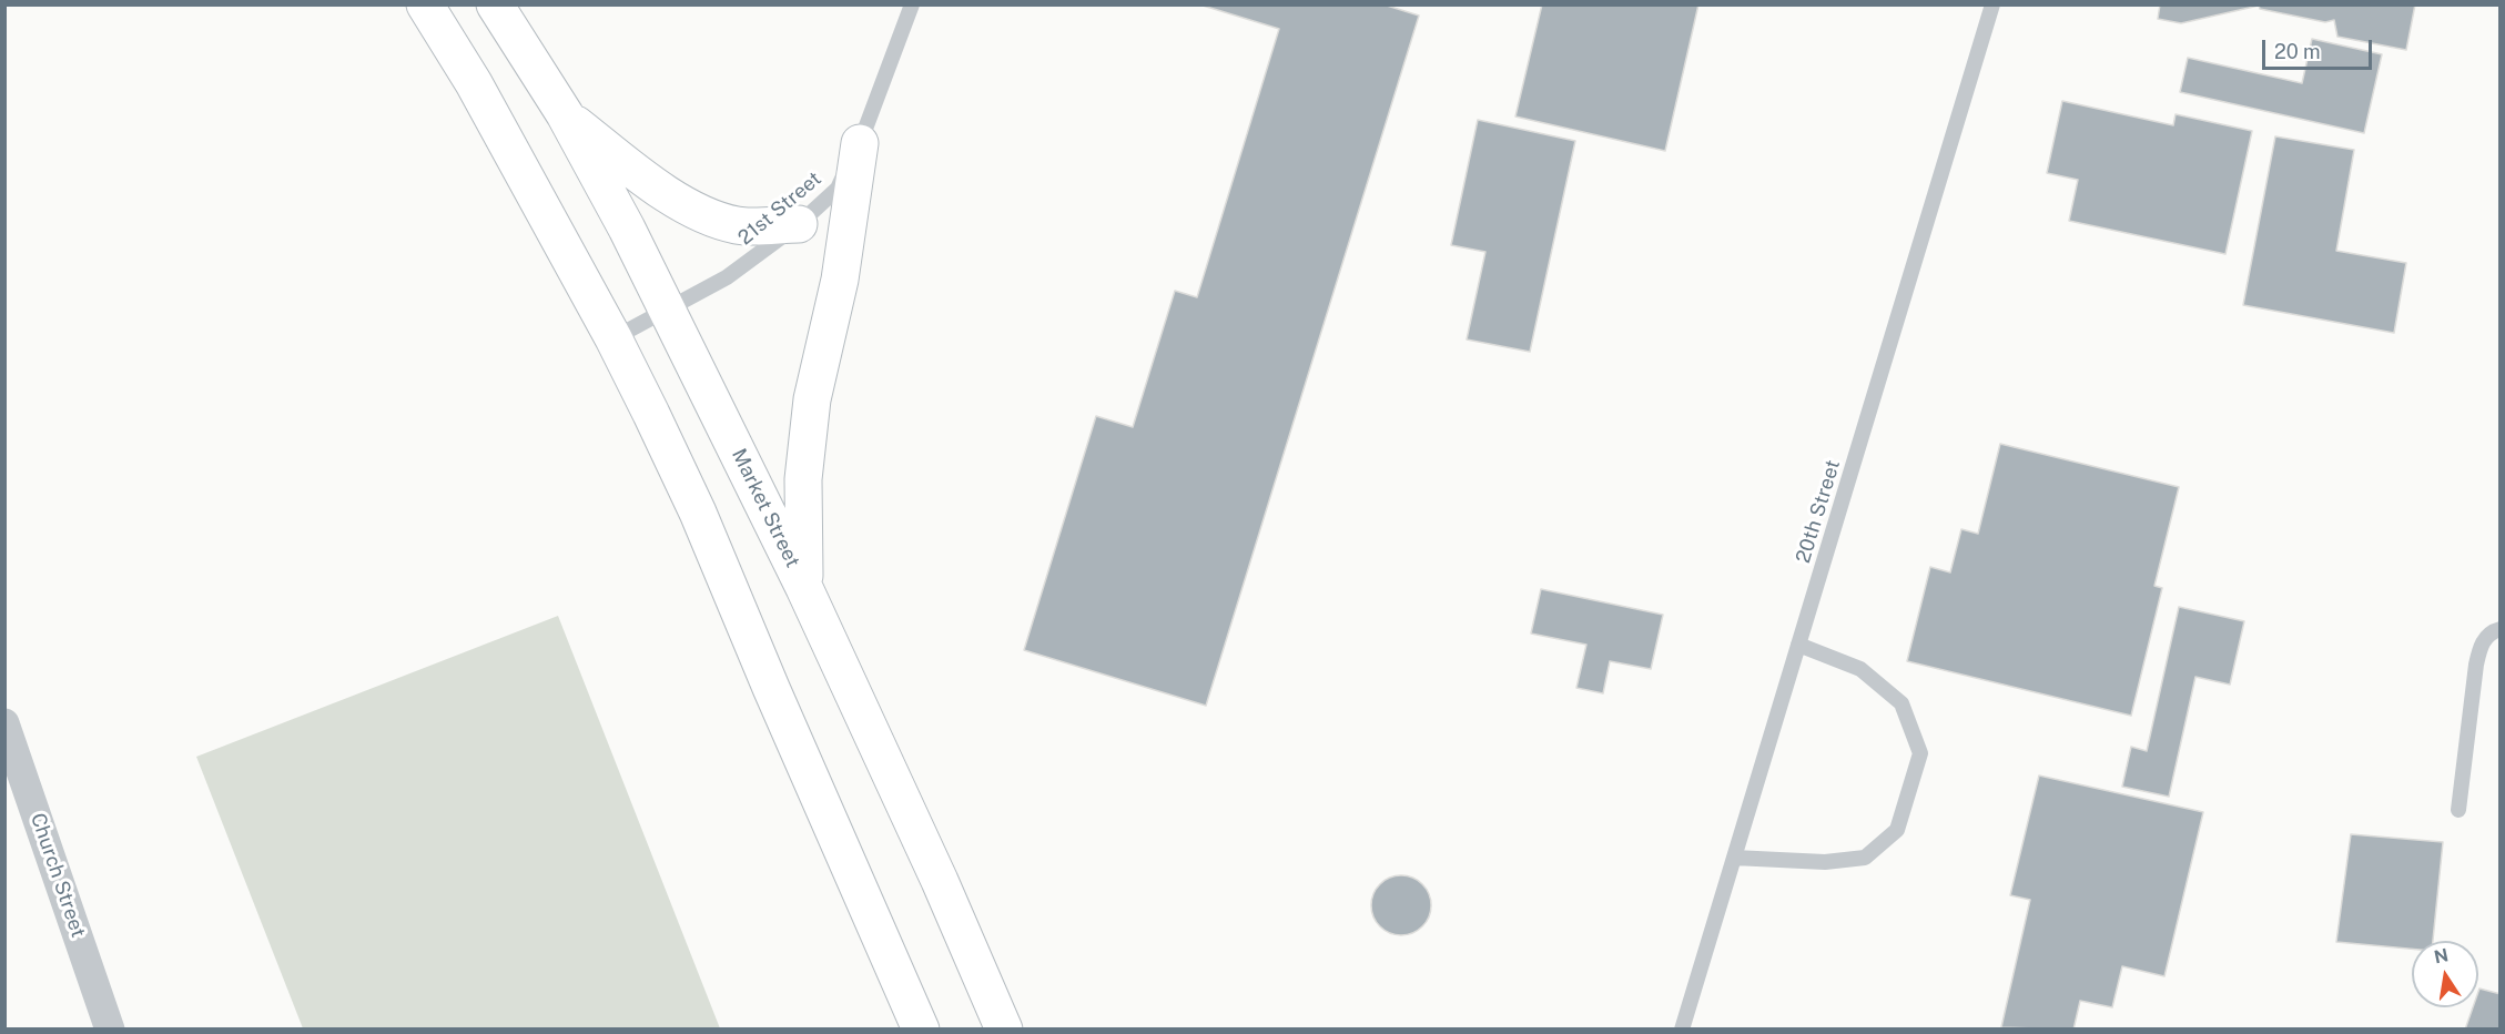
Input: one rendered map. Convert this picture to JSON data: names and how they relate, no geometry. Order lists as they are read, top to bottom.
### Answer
{
  "streets": {
    "main road": ["Market Street"],
    "street": ["Church Street"],
    "lane": ["21st Street", "20th Street"]
  },
  "crossings": [
    ["21st Street", "Market Street"]
  ],
  "scale_bar": "20 m",
  "north": "top"
}
